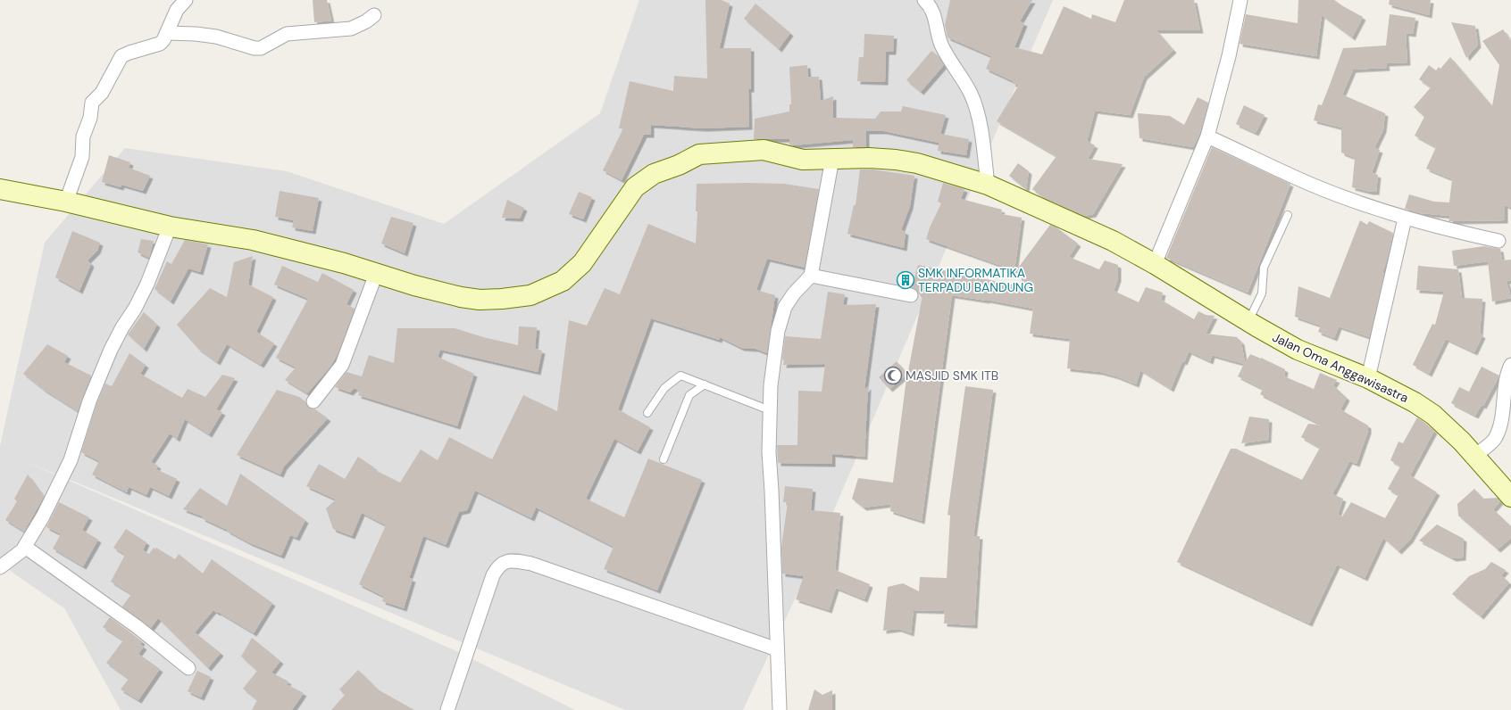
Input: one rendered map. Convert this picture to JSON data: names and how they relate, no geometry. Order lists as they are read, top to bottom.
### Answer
{
  "streets": {
    "main road": ["Jalan Oma Anggawisastra"]
  },
  "places": {
    "building": ["SMK INFORMATIKA TERPADU BANDUNG"],
    "mosque": ["MASJID SMK ITB"]
  }
}
